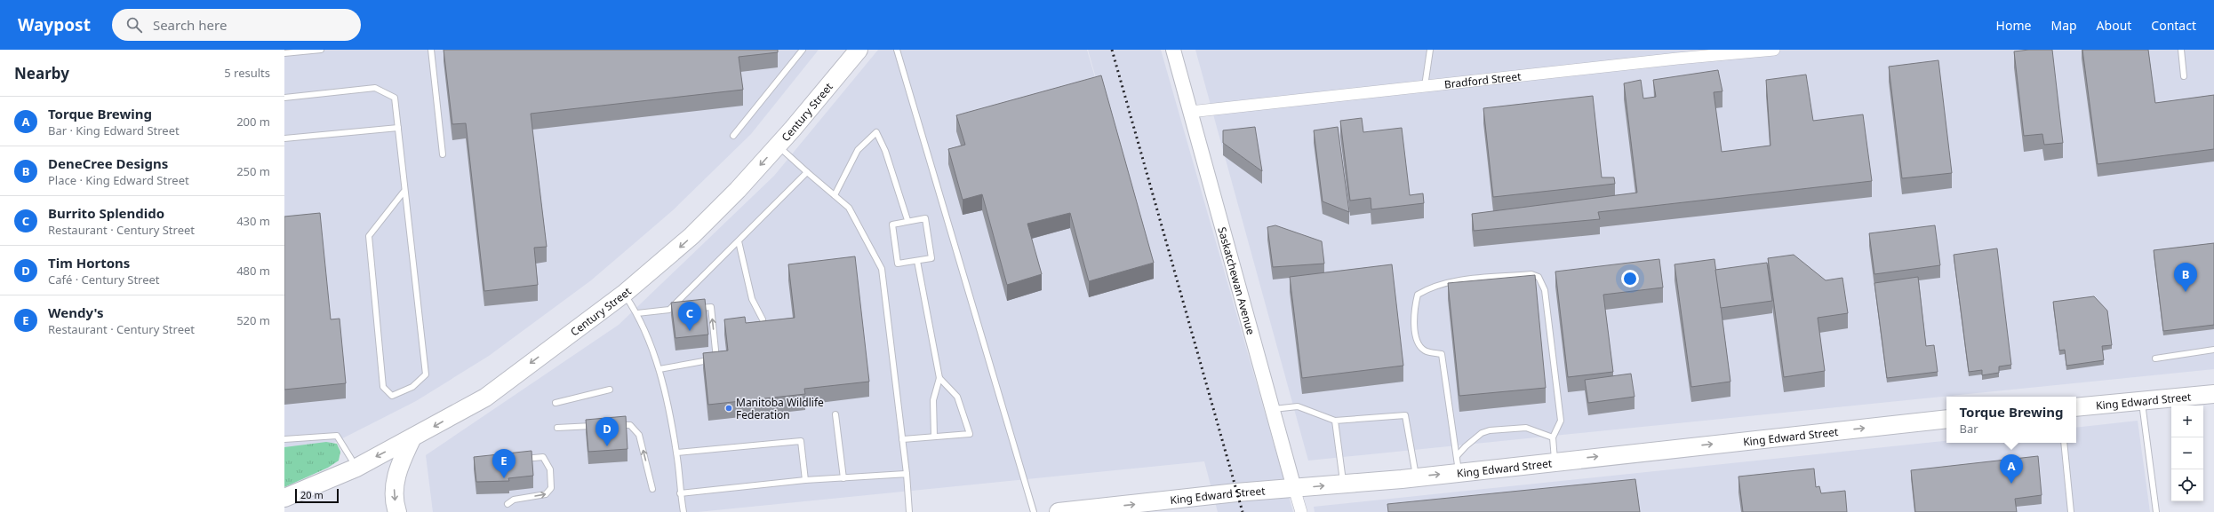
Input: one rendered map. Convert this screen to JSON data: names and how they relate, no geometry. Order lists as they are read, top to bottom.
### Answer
{
  "streets": {
    "main road": ["Century Street", "King Edward Street"],
    "street": ["Bradford Street", "Saskatchewan Avenue"]
  },
  "crossings": [
    ["Bradford Street", "Saskatchewan Avenue"],
    ["Saskatchewan Avenue", "King Edward Street"]
  ],
  "one_way": ["Century Street", "King Edward Street"],
  "places": ["Manitoba Wildlife Federation"],
  "scale_bar": "20 m",
  "page": {
    "header": "Waypost",
    "search": "Search here",
    "nav": [
      "Home",
      "Map",
      "About",
      "Contact"
    ],
    "heading": ["Nearby", "5 results"],
    "list": [
      {
        "mark": "A",
        "name": "Torque Brewing",
        "note": "Bar · King Edward Street",
        "value": "200 m"
      },
      {
        "mark": "B",
        "name": "DeneCree Designs",
        "note": "Place · King Edward Street",
        "value": "250 m"
      },
      {
        "mark": "C",
        "name": "Burrito Splendido",
        "note": "Restaurant · Century Street",
        "value": "430 m"
      },
      {
        "mark": "D",
        "name": "Tim Hortons",
        "note": "Café · Century Street",
        "value": "480 m"
      },
      {
        "mark": "E",
        "name": "Wendy's",
        "note": "Restaurant · Century Street",
        "value": "520 m"
      }
    ],
    "pins": [
      "B",
      "C",
      "D",
      "E",
      "A"
    ],
    "popup": ["Torque Brewing", "Bar"],
    "map_buttons": ["+", "−"],
    "scale": "20 m"
  }
}
